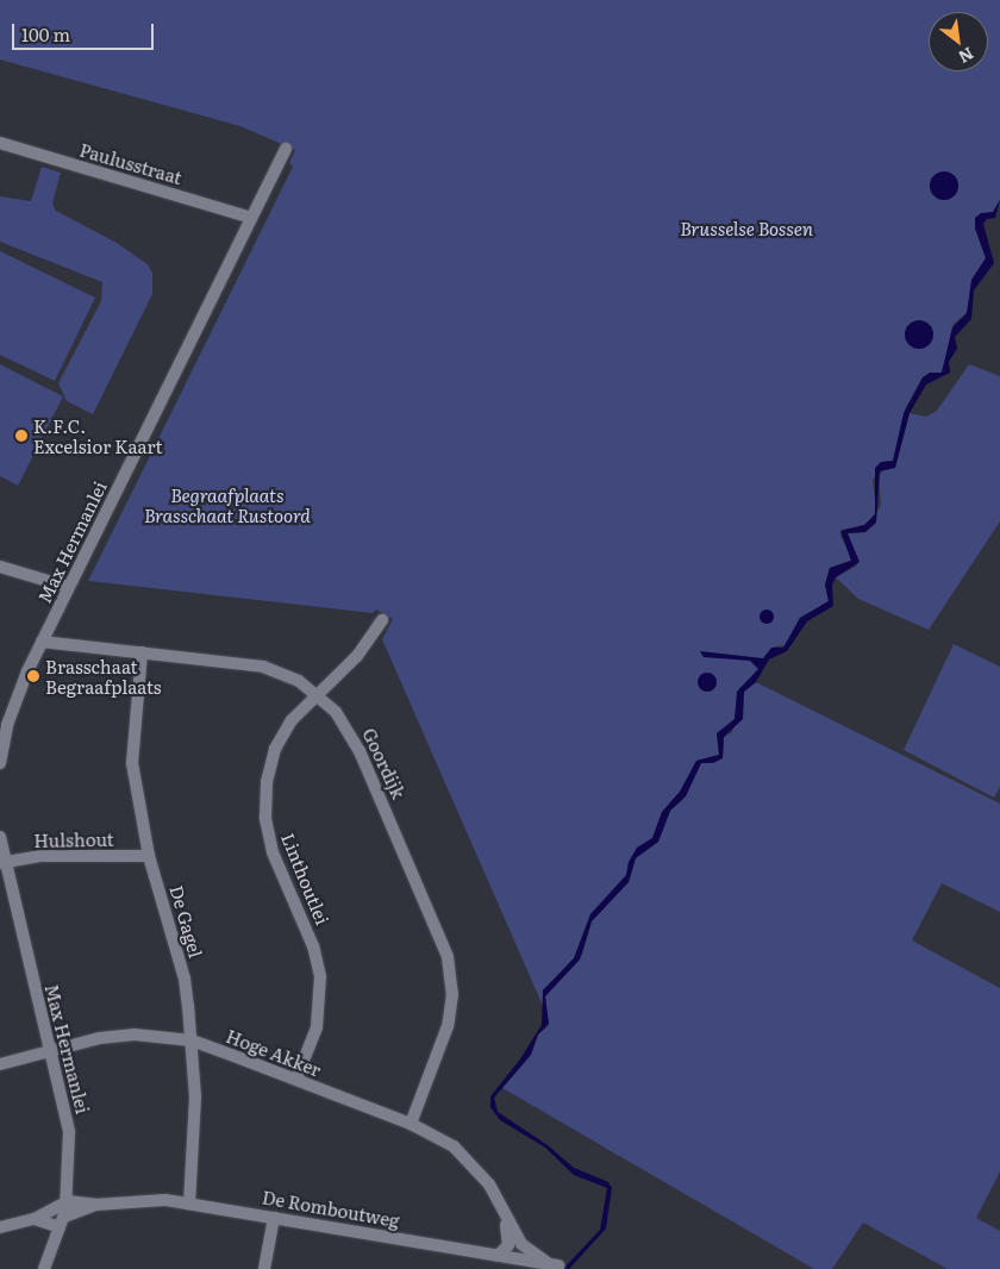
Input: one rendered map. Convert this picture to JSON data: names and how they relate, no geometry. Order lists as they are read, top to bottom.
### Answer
{
  "streets": {
    "street": [
      "Paulusstraat",
      "Max Hermanlei",
      "Goordijk",
      "Hulshout",
      "Linthoutlei",
      "De Gagel",
      "Hoge Akker",
      "De Romboutweg"
    ]
  },
  "crossings": [
    ["Paulusstraat", "Max Hermanlei"],
    ["Max Hermanlei", "Goordijk"],
    ["Max Hermanlei", "Hulshout"],
    ["Max Hermanlei", "Hoge Akker"],
    ["Max Hermanlei", "De Romboutweg"],
    ["Goordijk", "Linthoutlei"],
    ["Goordijk", "De Gagel"],
    ["Goordijk", "Hoge Akker"],
    ["Hulshout", "De Gagel"],
    ["Linthoutlei", "Hoge Akker"],
    ["De Gagel", "Hoge Akker"],
    ["De Gagel", "De Romboutweg"],
    ["Hoge Akker", "De Romboutweg"]
  ],
  "parks": ["Brusselse Bossen", "Begraafplaats Brasschaat Rustoord"],
  "places": ["K.F.C. Excelsior Kaart", "Brasschaat Begraafplaats"],
  "scale_bar": "100 m",
  "north": "bottom right"
}
